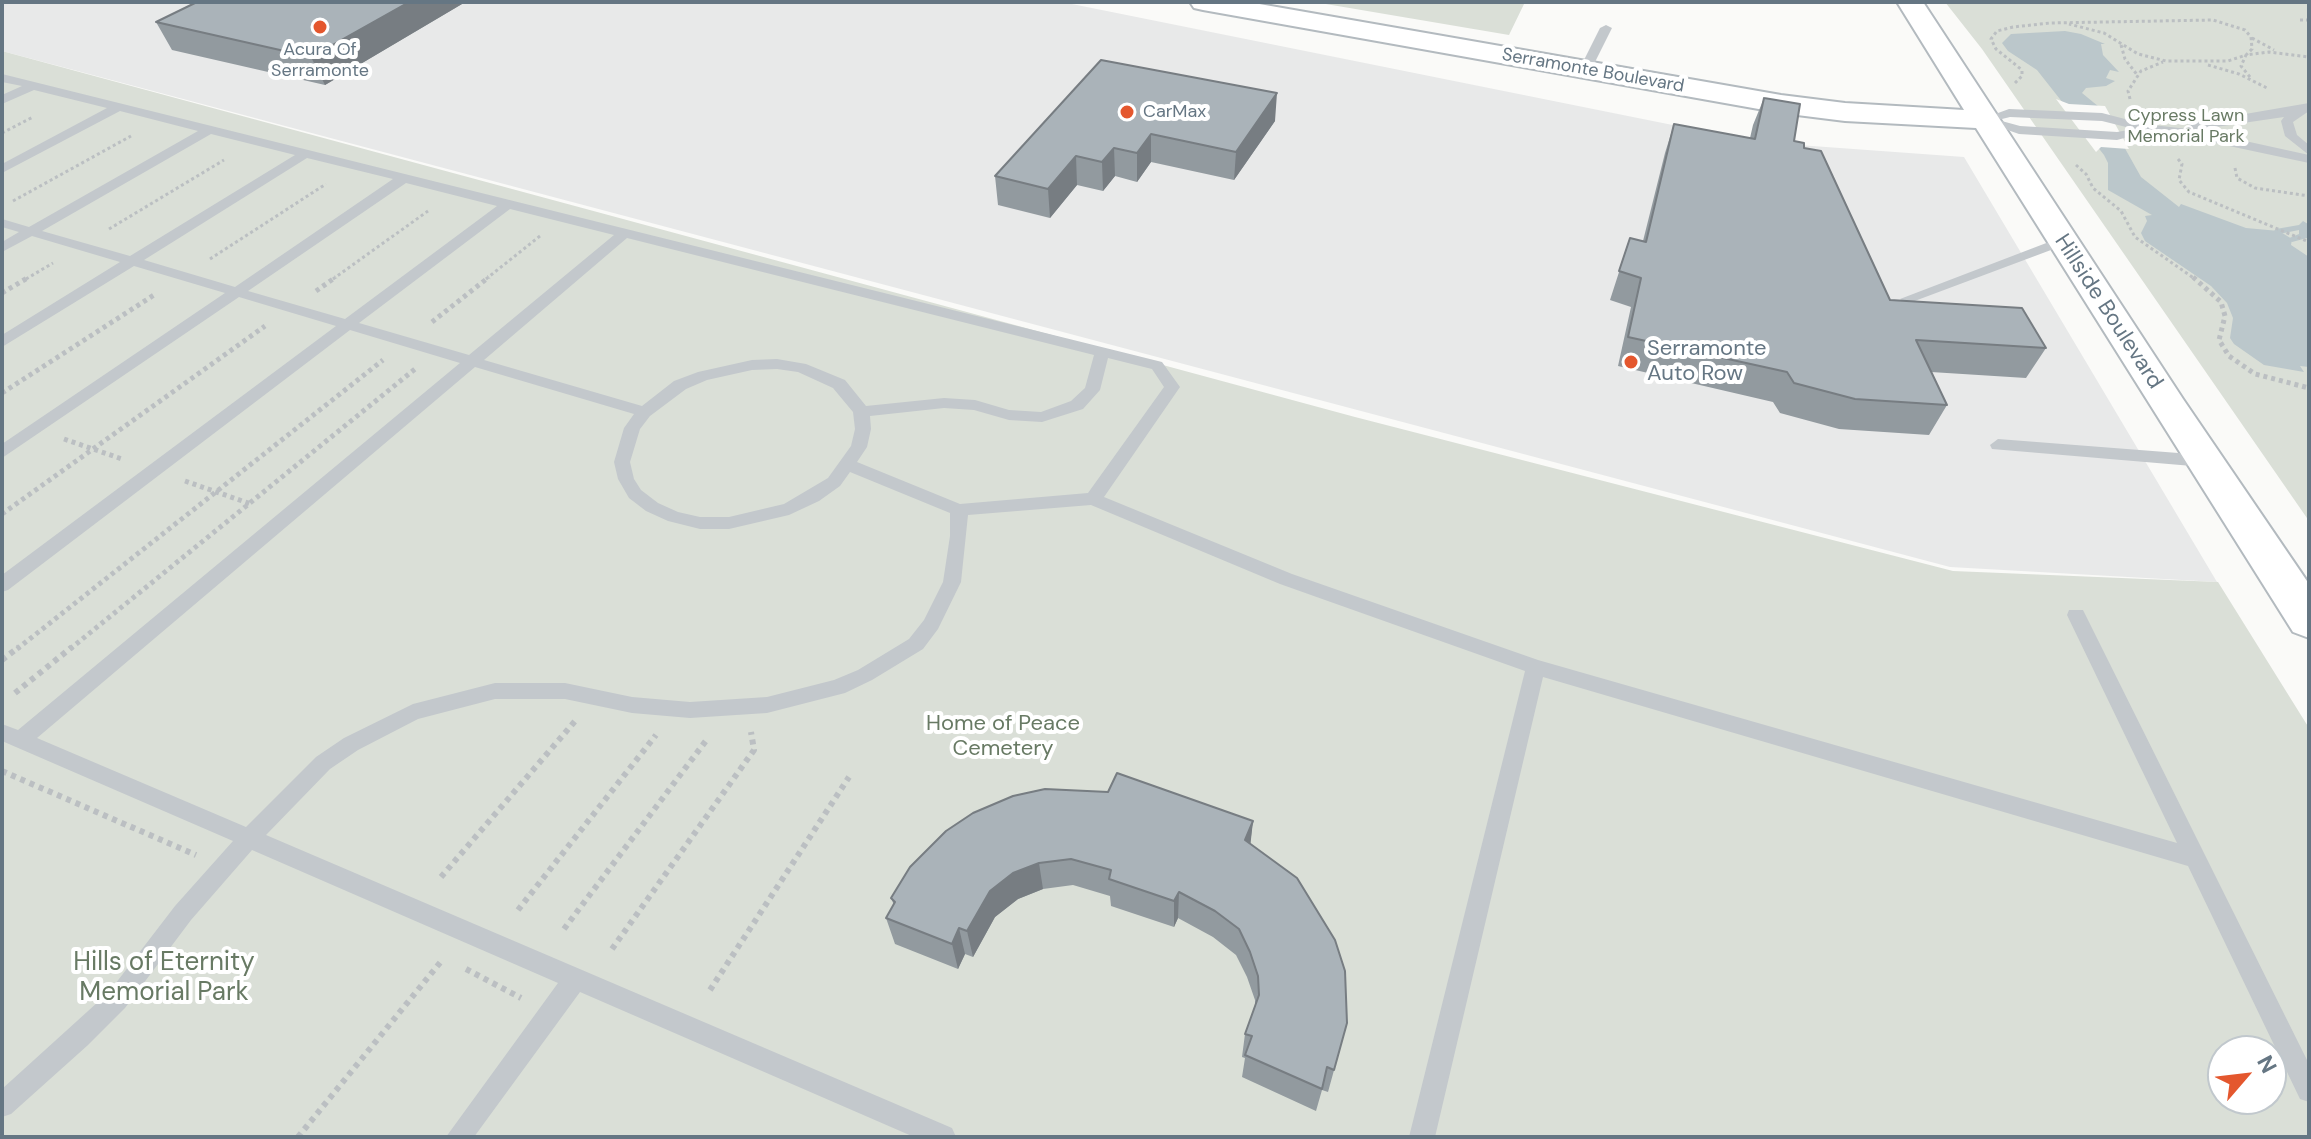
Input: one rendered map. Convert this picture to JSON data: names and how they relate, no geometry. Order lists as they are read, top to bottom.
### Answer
{
  "streets": {
    "main road": ["Serramonte Boulevard", "Hillside Boulevard"]
  },
  "crossings": [
    ["Serramonte Boulevard", "Hillside Boulevard"]
  ],
  "parks": ["Cypress Lawn Memorial Park", "Home of Peace Cemetery", "Hills of Eternity Memorial Park"],
  "places": ["Acura Of Serramonte", "CarMax", "Serramonte Auto Row"],
  "north": "top right"
}
